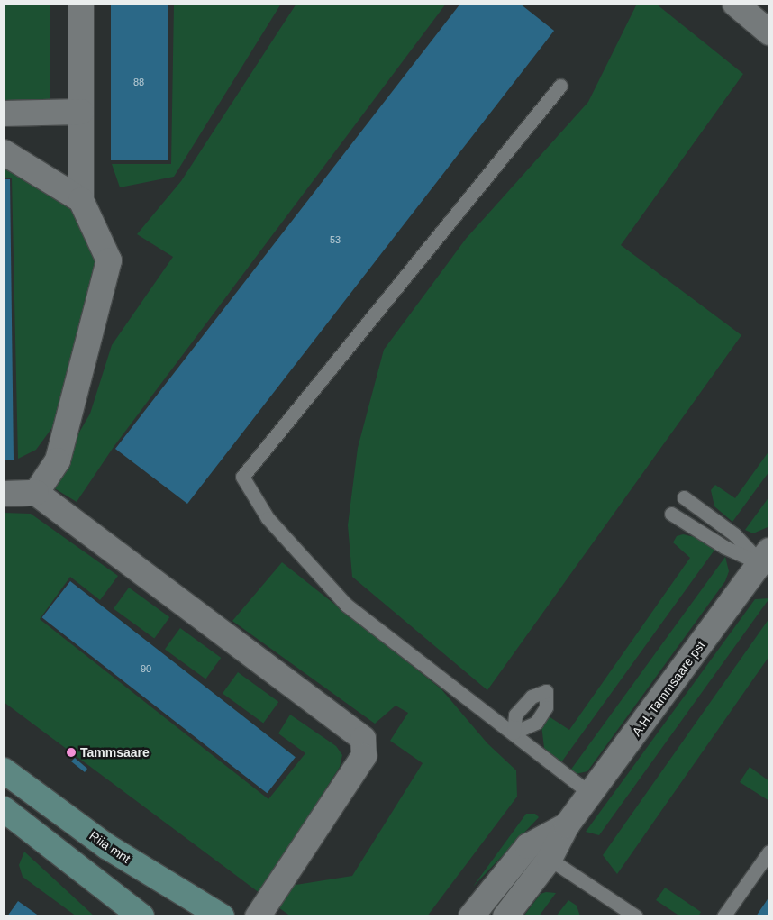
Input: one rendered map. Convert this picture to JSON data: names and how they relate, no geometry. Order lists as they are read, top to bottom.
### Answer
{
  "streets": {
    "main road": ["Riia mnt"],
    "street": ["A.H. Tammsaare pst"]
  },
  "places": ["Tammsaare"],
  "house_numbers": ["88", "53", "90"]
}
